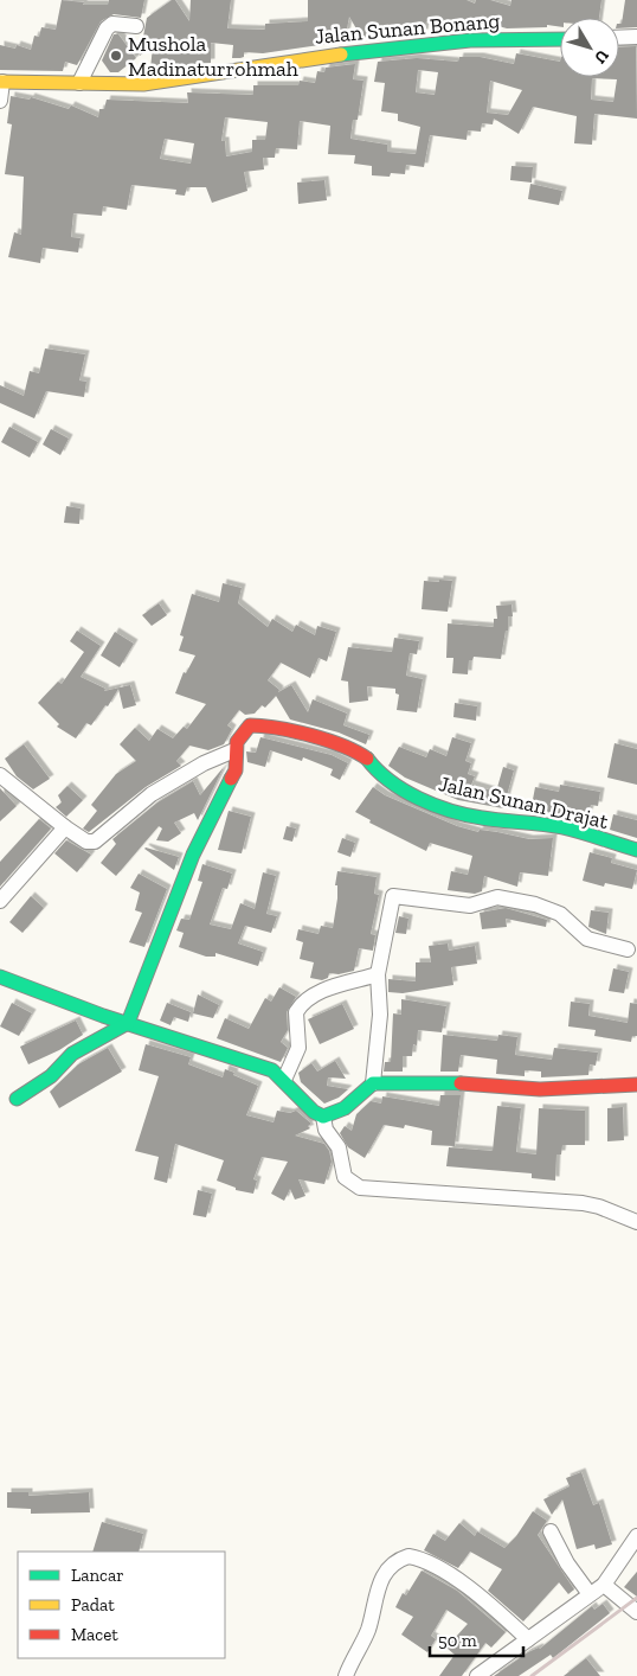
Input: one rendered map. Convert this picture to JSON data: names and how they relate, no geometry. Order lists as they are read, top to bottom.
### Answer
{
  "streets": {
    "street": ["Jalan Sunan Bonang", "Jalan Sunan Drajat"]
  },
  "places": ["Mushola Madinaturrohmah"],
  "legend": ["Lancar", "Padat", "Macet"],
  "scale_bar": "50 m",
  "north": "bottom right"
}
